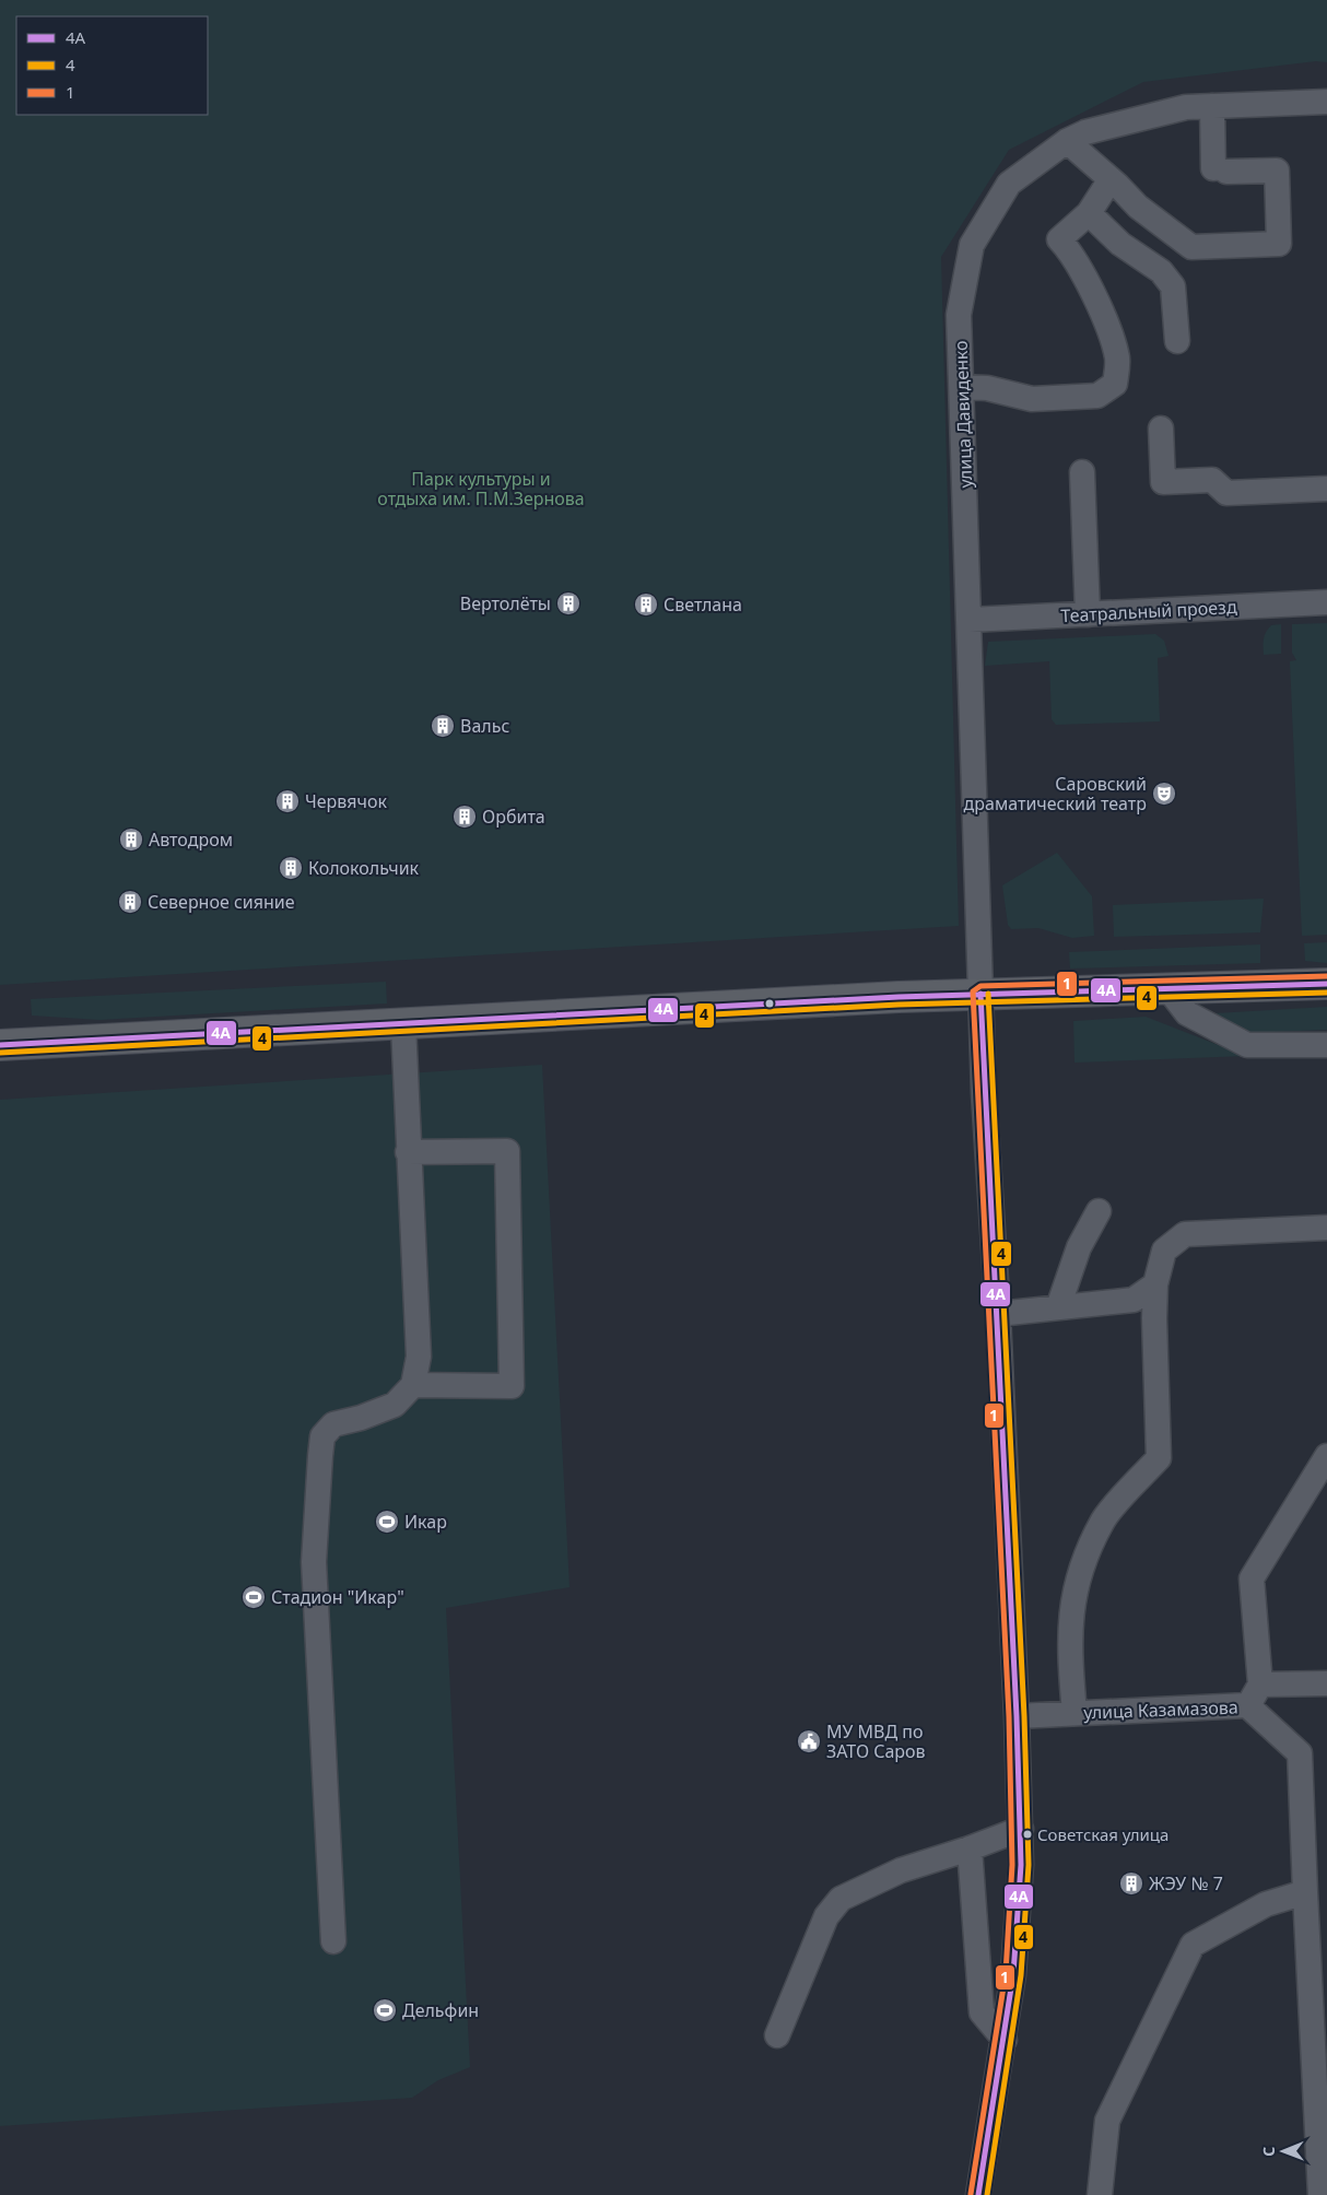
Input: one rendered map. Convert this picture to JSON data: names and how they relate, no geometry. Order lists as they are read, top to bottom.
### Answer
{
  "streets": {
    "street": ["улица Давиденко", "Театральный проезд", "улица Казамазова"]
  },
  "crossings": [
    ["улица Давиденко", "Театральный проезд"]
  ],
  "parks": ["Парк культуры и отдыха им. П.М.Зернова"],
  "places": {
    "building": [
      "Вертолёты",
      "Светлана",
      "Вальс",
      "Червячок",
      "Орбита",
      "Автодром",
      "Колокольчик",
      "Северное сияние",
      "ЖЭУ № 7"
    ],
    "theatre": ["Саровский драматический театр"],
    "sports": ["Икар", "Стадион \"Икар\"", "Дельфин"],
    "public building": ["МУ МВД по ЗАТО Саров"],
    "other": ["Советская улица"]
  },
  "lines": ["transit line 1", "transit line 4А", "transit line 4"],
  "legend": ["4А", "4", "1"],
  "north": "left"
}
